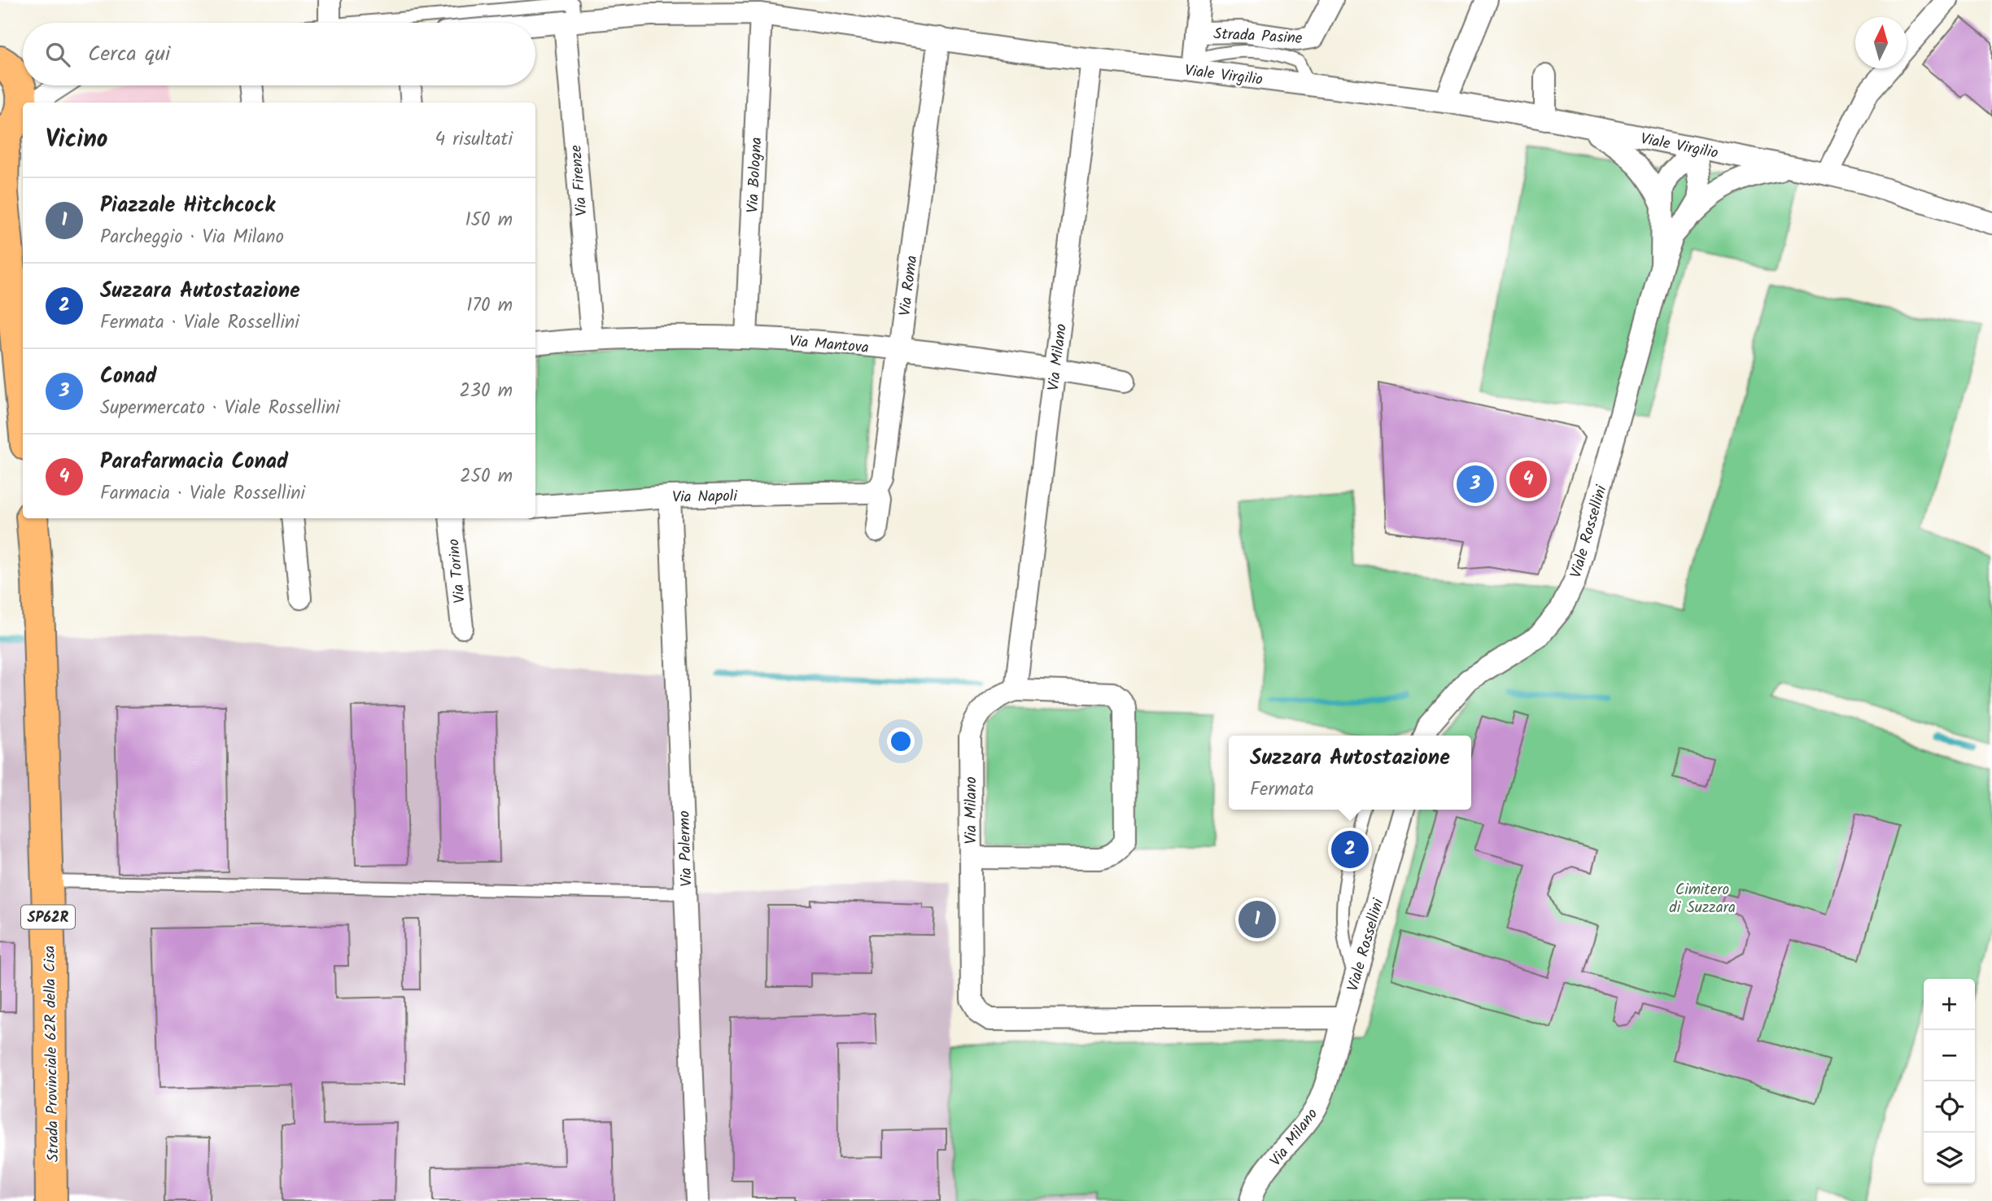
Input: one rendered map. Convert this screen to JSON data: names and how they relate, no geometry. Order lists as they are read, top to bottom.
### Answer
{
  "streets": {
    "main road": ["SP62R", "Strada Provinciale 62R della Cisa"],
    "street": [
      "Strada Pasine",
      "Viale Virgilio",
      "Via Bologna",
      "Via Firenze",
      "Via Roma",
      "Via Mantova",
      "Via Milano",
      "Via Napoli",
      "Viale Rossellini",
      "Via Torino",
      "Via Palermo"
    ]
  },
  "crossings": [
    ["Viale Virgilio", "Via Bologna"],
    ["Viale Virgilio", "Via Firenze"],
    ["Viale Virgilio", "Via Roma"],
    ["Viale Virgilio", "Via Milano"],
    ["Via Bologna", "Via Mantova"],
    ["Via Firenze", "Via Mantova"],
    ["Via Roma", "Via Mantova"],
    ["Via Roma", "Via Napoli"],
    ["Via Mantova", "Via Milano"],
    ["Via Milano", "Viale Rossellini"],
    ["Via Napoli", "Via Palermo"]
  ],
  "parks": ["Cimitero di Suzzara"],
  "north": "top",
  "page": {
    "search": "Cerca qui",
    "heading": ["Vicino", "4 risultati"],
    "list": [
      {
        "mark": "1",
        "name": "Piazzale Hitchcock",
        "note": "Parcheggio · Via Milano",
        "value": "150 m"
      },
      {
        "mark": "2",
        "name": "Suzzara Autostazione",
        "note": "Fermata · Viale Rossellini",
        "value": "170 m"
      },
      {
        "mark": "3",
        "name": "Conad",
        "note": "Supermercato · Viale Rossellini",
        "value": "230 m"
      },
      {
        "mark": "4",
        "name": "Parafarmacia Conad",
        "note": "Farmacia · Viale Rossellini",
        "value": "250 m"
      }
    ],
    "pins": [
      "4",
      "3",
      "2",
      "1"
    ],
    "popup": ["Suzzara Autostazione", "Fermata"],
    "map_buttons": ["+", "−"]
  }
}
